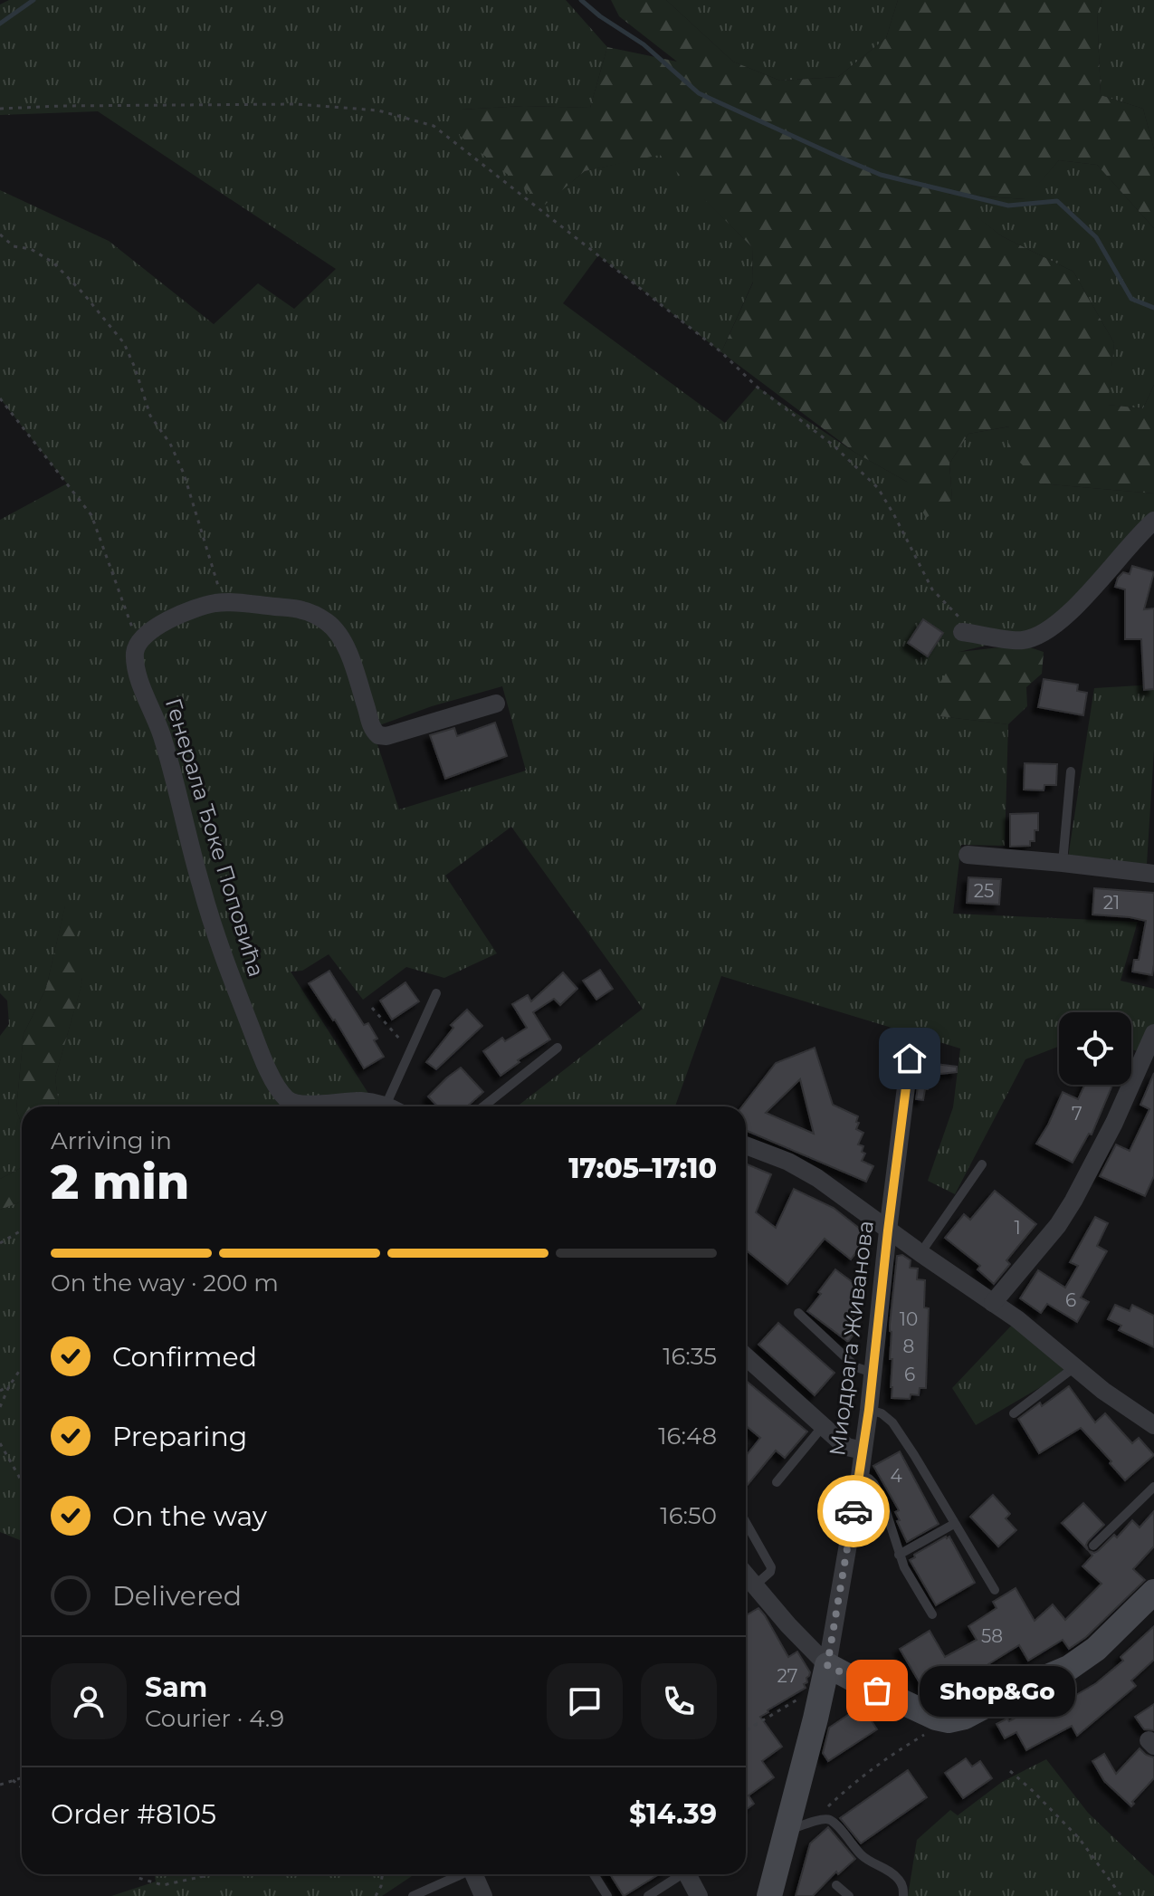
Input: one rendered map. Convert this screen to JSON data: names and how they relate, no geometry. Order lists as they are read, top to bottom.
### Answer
{
  "streets": {
    "street": ["Генерала Ђоке Поповића", "Миодрага Живанова"]
  },
  "places": ["Shop&Go"],
  "house_numbers": [
    "25",
    "21",
    "7",
    "1",
    "6",
    "10",
    "8",
    "6",
    "4",
    "58",
    "27"
  ],
  "page": {
    "heading": ["2 min", "Arriving in", "17:05–17:10"],
    "panel": [
      "Sam",
      "Courier · 4.9",
      "Order #8105",
      "$14.39"
    ],
    "bar": "On the way · 200 m",
    "list": [
      ["Confirmed", "16:35"],
      ["Preparing", "16:48"],
      ["On the way", "16:50"],
      "Delivered"
    ],
    "bubble": "Shop&Go"
  }
}
